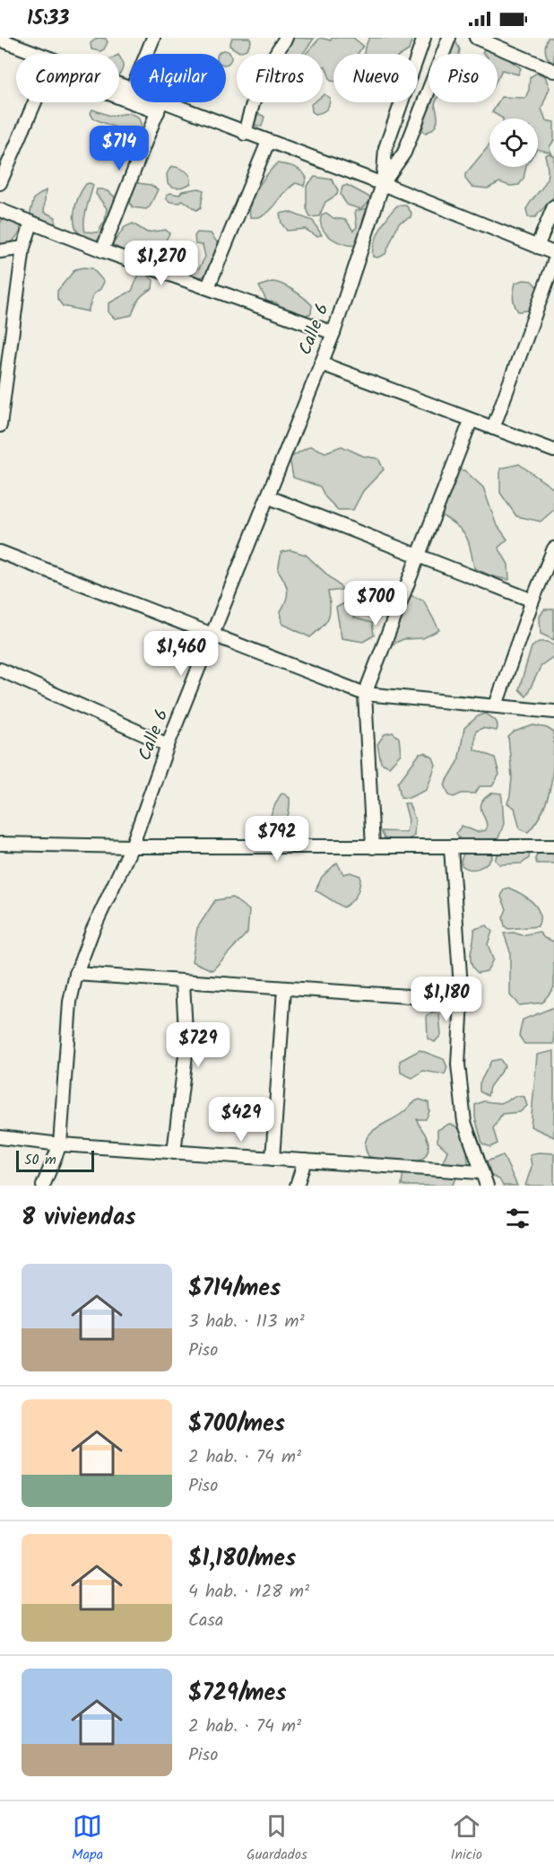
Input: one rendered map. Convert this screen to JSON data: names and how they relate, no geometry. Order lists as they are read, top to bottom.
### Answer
{
  "streets": {
    "street": ["Calle 6"]
  },
  "scale_bar": "50 m",
  "page": {
    "status": "15:33",
    "chip": [
      "Comprar",
      "Alquilar",
      "Filtros",
      "Nuevo",
      "Piso"
    ],
    "price": [
      "$714",
      "$1,270",
      "$700",
      "$1,460",
      "$792",
      "$1,180",
      "$729",
      "$429"
    ],
    "scale": "50 m",
    "heading": "8 viviendas",
    "list": [
      {
        "name": "$714/mes",
        "note": "3 hab. · 113 m² · Piso"
      },
      {
        "name": "$700/mes",
        "note": "2 hab. · 74 m² · Piso"
      },
      {
        "name": "$1,180/mes",
        "note": "4 hab. · 128 m² · Casa"
      },
      {
        "name": "$729/mes",
        "note": "2 hab. · 74 m² · Piso"
      }
    ],
    "tabs": ["Mapa", "Guardados", "Inicio"]
  }
}
